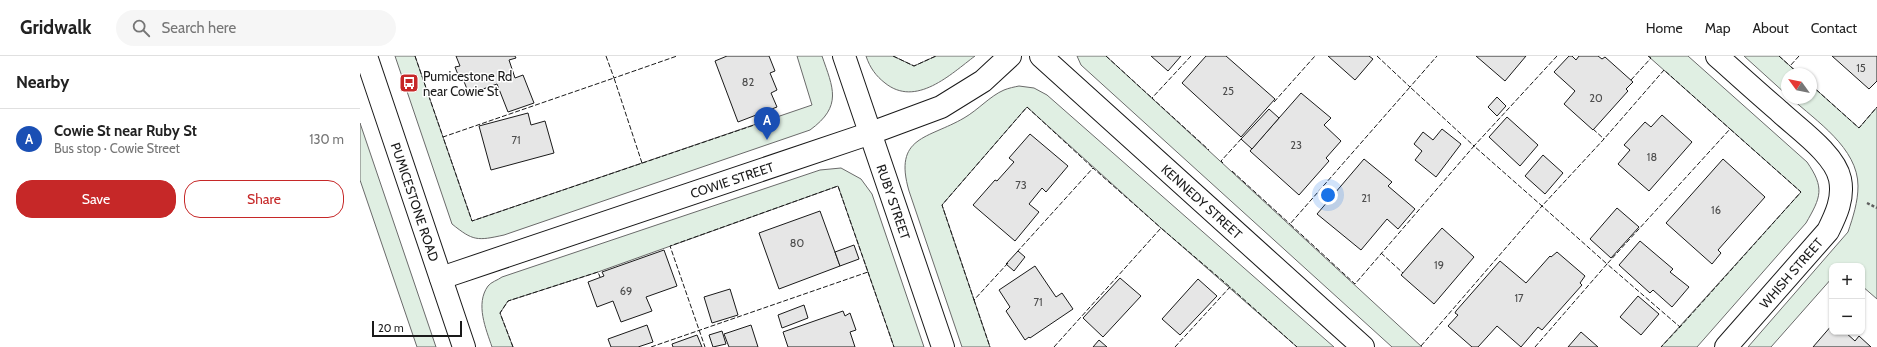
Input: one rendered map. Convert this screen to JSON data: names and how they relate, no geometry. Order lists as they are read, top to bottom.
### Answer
{
  "streets": {
    "street": [
      "COWIE STREET",
      "PUMICESTONE ROAD",
      "KENNEDY STREET",
      "RUBY STREET",
      "WHISH STREET"
    ]
  },
  "crossings": [
    ["COWIE STREET", "PUMICESTONE ROAD"],
    ["COWIE STREET", "RUBY STREET"]
  ],
  "places": {
    "bus stop": ["Pumicestone Rd near Cowie St"]
  },
  "house_numbers": [
    "15",
    "82",
    "25",
    "20",
    "71",
    "23",
    "18",
    "73",
    "21",
    "16",
    "80",
    "19",
    "69",
    "17",
    "71"
  ],
  "scale_bar": "20 m",
  "north": "top left",
  "page": {
    "header": "Gridwalk",
    "search": "Search here",
    "nav": [
      "Home",
      "Map",
      "About",
      "Contact"
    ],
    "heading": "Nearby",
    "pins": "A",
    "list": [
      {
        "mark": "A",
        "name": "Cowie St near Ruby St",
        "note": "Bus stop · Cowie Street",
        "value": "130 m"
      }
    ],
    "buttons": ["Save", "Share"],
    "map_buttons": ["+", "−"],
    "scale": "20 m"
  }
}
